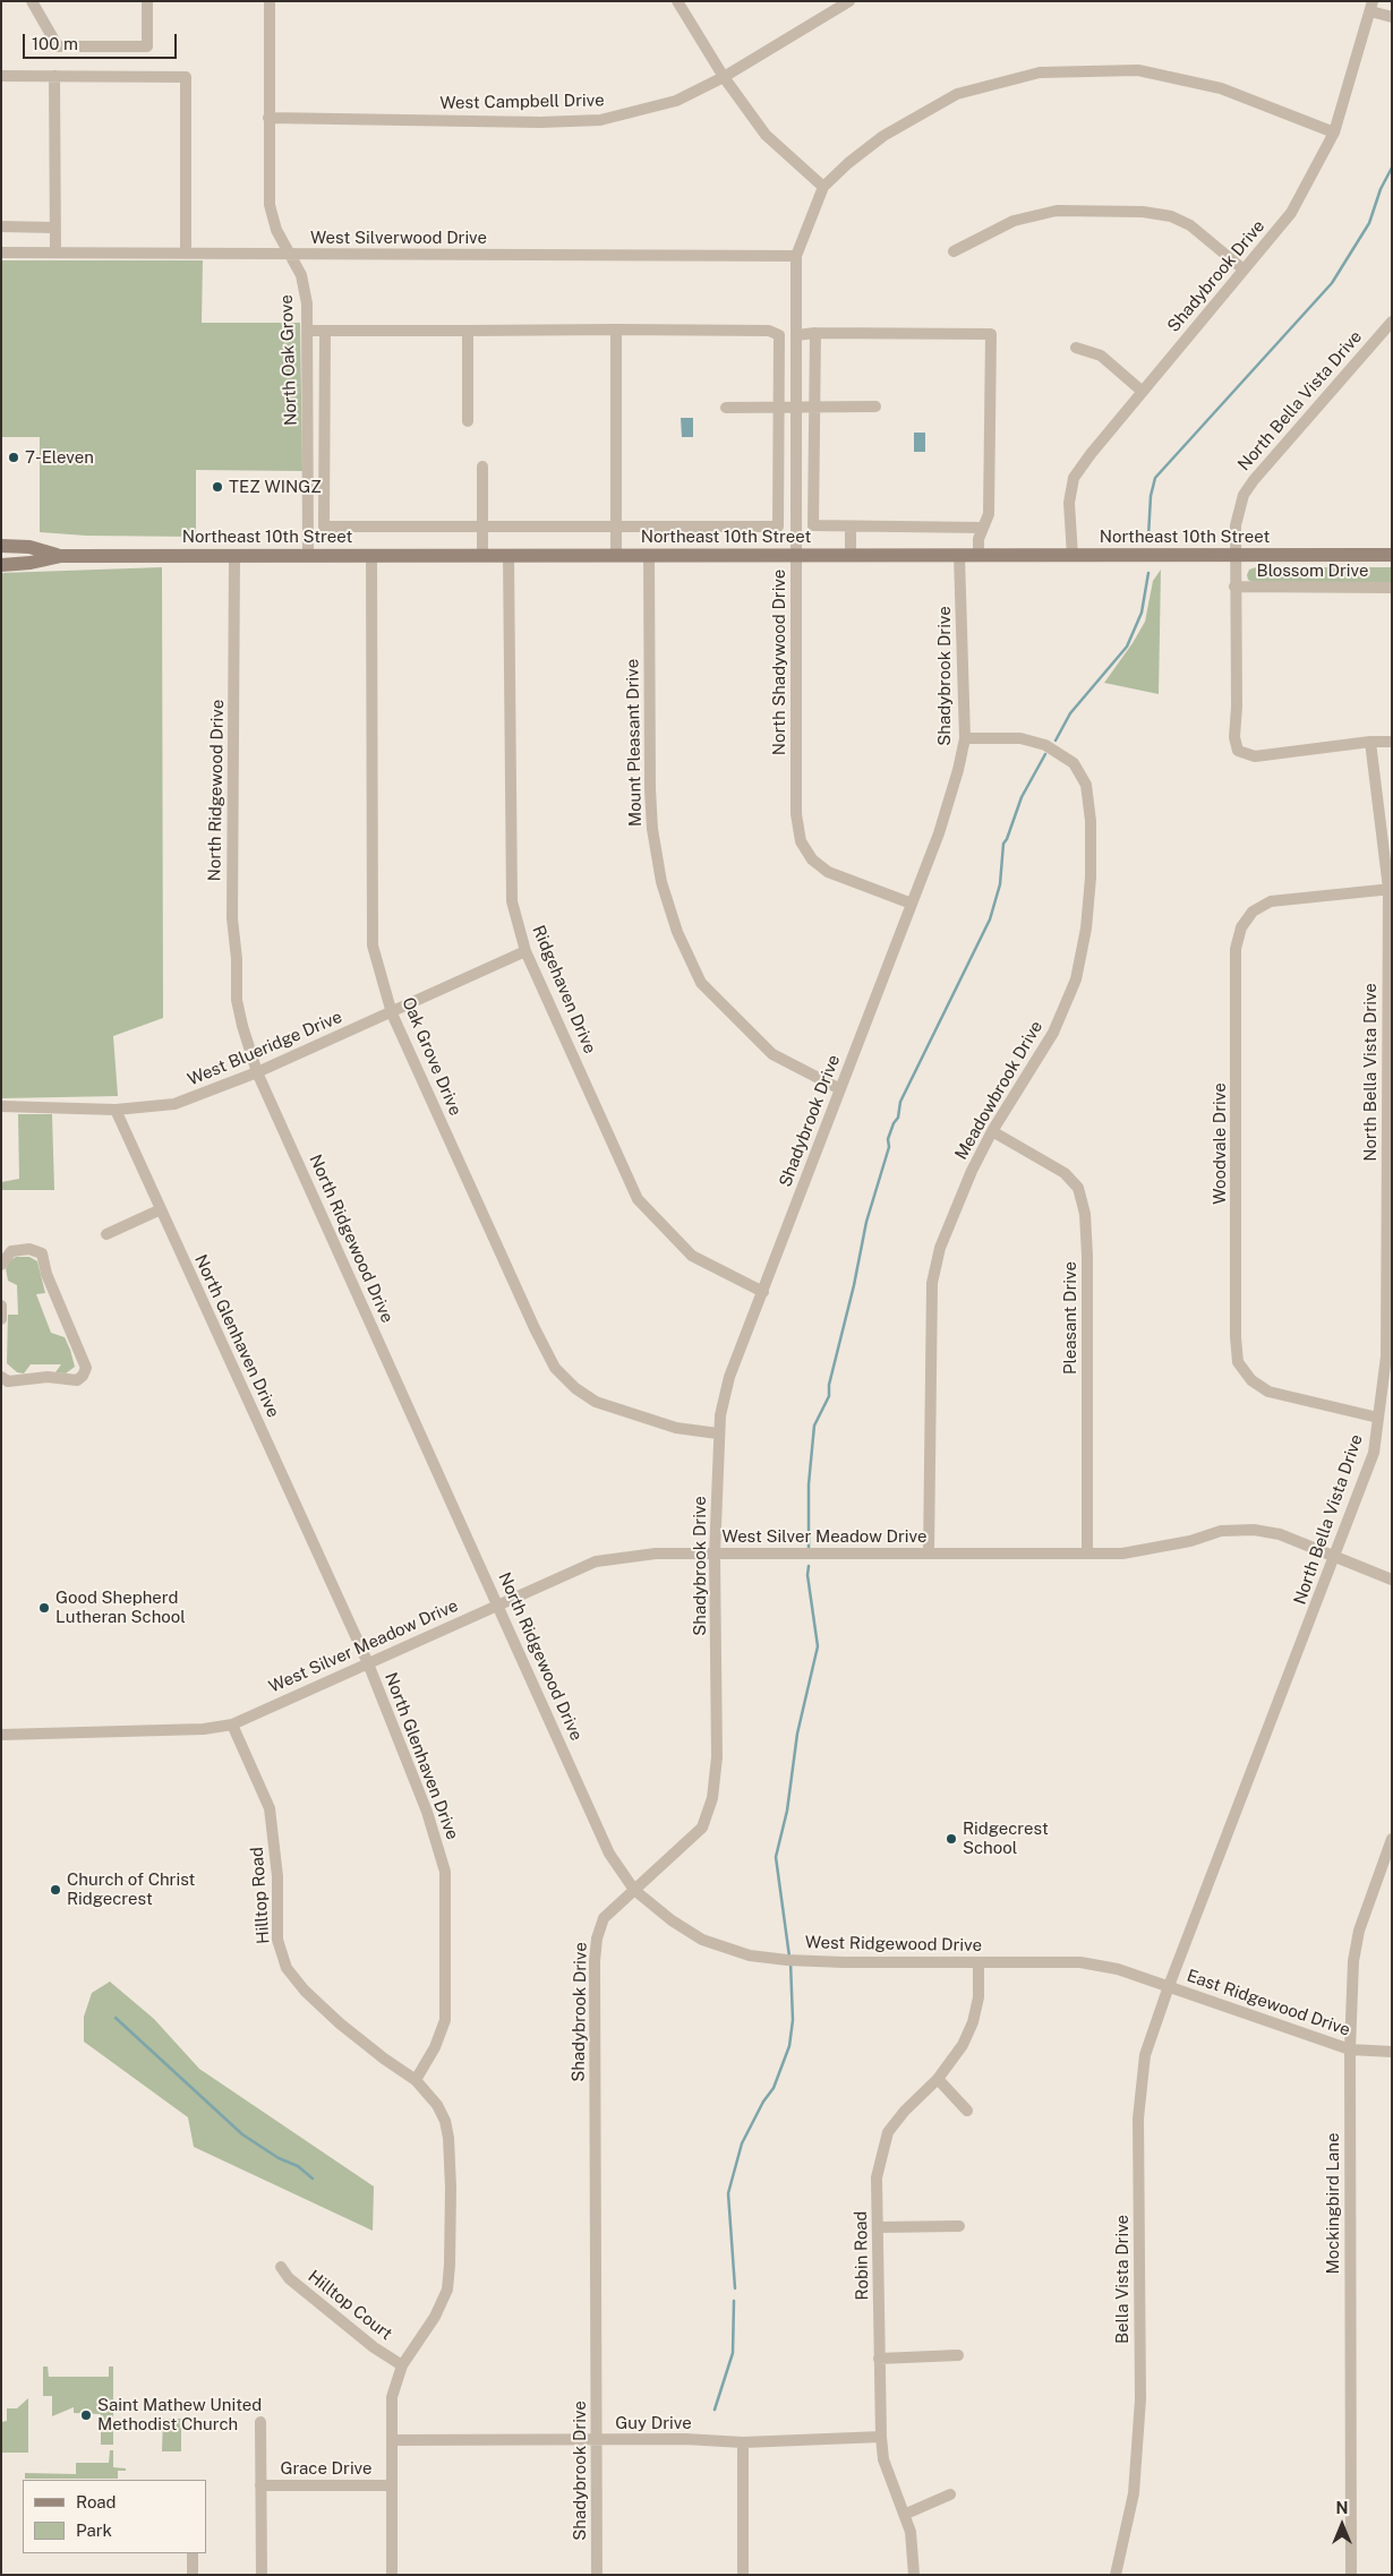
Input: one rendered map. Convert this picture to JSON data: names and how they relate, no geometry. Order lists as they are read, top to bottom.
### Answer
{
  "streets": {
    "main road": ["Northeast 10th Street"],
    "street": [
      "West Campbell Drive",
      "West Silverwood Drive",
      "Shadybrook Drive",
      "North Oak Grove",
      "North Bella Vista Drive",
      "Blossom Drive",
      "North Shadywood Drive",
      "Mount Pleasant Drive",
      "North Ridgewood Drive",
      "Ridgehaven Drive",
      "West Blueridge Drive",
      "Oak Grove Drive",
      "Meadowbrook Drive",
      "Woodvale Drive",
      "Pleasant Drive",
      "North Glenhaven Drive",
      "West Silver Meadow Drive",
      "Hilltop Road",
      "West Ridgewood Drive",
      "East Ridgewood Drive",
      "Mockingbird Lane",
      "Robin Road",
      "Bella Vista Drive",
      "Hilltop Court",
      "Guy Drive",
      "Grace Drive"
    ]
  },
  "crossings": [
    ["West Campbell Drive", "North Oak Grove"],
    ["West Silverwood Drive", "North Oak Grove"],
    ["West Silverwood Drive", "North Shadywood Drive"],
    ["Shadybrook Drive", "Northeast 10th Street"],
    ["Shadybrook Drive", "North Shadywood Drive"],
    ["Shadybrook Drive", "Mount Pleasant Drive"],
    ["Shadybrook Drive", "North Ridgewood Drive"],
    ["Shadybrook Drive", "Ridgehaven Drive"],
    ["Shadybrook Drive", "Oak Grove Drive"],
    ["Shadybrook Drive", "Meadowbrook Drive"],
    ["Shadybrook Drive", "West Silver Meadow Drive"],
    ["Shadybrook Drive", "West Ridgewood Drive"],
    ["Shadybrook Drive", "Guy Drive"],
    ["North Oak Grove", "Northeast 10th Street"],
    ["North Bella Vista Drive", "Northeast 10th Street"],
    ["North Bella Vista Drive", "Blossom Drive"],
    ["North Bella Vista Drive", "Woodvale Drive"],
    ["North Bella Vista Drive", "West Silver Meadow Drive"],
    ["North Bella Vista Drive", "West Ridgewood Drive"],
    ["North Bella Vista Drive", "East Ridgewood Drive"],
    ["North Bella Vista Drive", "Bella Vista Drive"],
    ["Northeast 10th Street", "North Shadywood Drive"],
    ["Northeast 10th Street", "Mount Pleasant Drive"],
    ["Northeast 10th Street", "North Ridgewood Drive"],
    ["Northeast 10th Street", "Ridgehaven Drive"],
    ["Northeast 10th Street", "Oak Grove Drive"],
    ["North Ridgewood Drive", "West Blueridge Drive"],
    ["North Ridgewood Drive", "West Silver Meadow Drive"],
    ["North Ridgewood Drive", "West Ridgewood Drive"],
    ["Ridgehaven Drive", "West Blueridge Drive"],
    ["West Blueridge Drive", "Oak Grove Drive"],
    ["West Blueridge Drive", "North Glenhaven Drive"],
    ["Meadowbrook Drive", "Pleasant Drive"],
    ["Meadowbrook Drive", "West Silver Meadow Drive"],
    ["Pleasant Drive", "West Silver Meadow Drive"],
    ["North Glenhaven Drive", "West Silver Meadow Drive"],
    ["North Glenhaven Drive", "Hilltop Road"],
    ["West Silver Meadow Drive", "Hilltop Road"],
    ["West Ridgewood Drive", "East Ridgewood Drive"],
    ["West Ridgewood Drive", "Robin Road"],
    ["West Ridgewood Drive", "Bella Vista Drive"],
    ["East Ridgewood Drive", "Mockingbird Lane"],
    ["East Ridgewood Drive", "Bella Vista Drive"],
    ["Robin Road", "Guy Drive"]
  ],
  "places": [
    "7-Eleven",
    "TEZ WINGZ",
    "Good Shepherd Lutheran School",
    "Ridgecrest School",
    "Church of Christ Ridgecrest",
    "Saint Mathew United Methodist Church"
  ],
  "legend": ["Road", "Park"],
  "scale_bar": "100 m",
  "north": "top"
}
